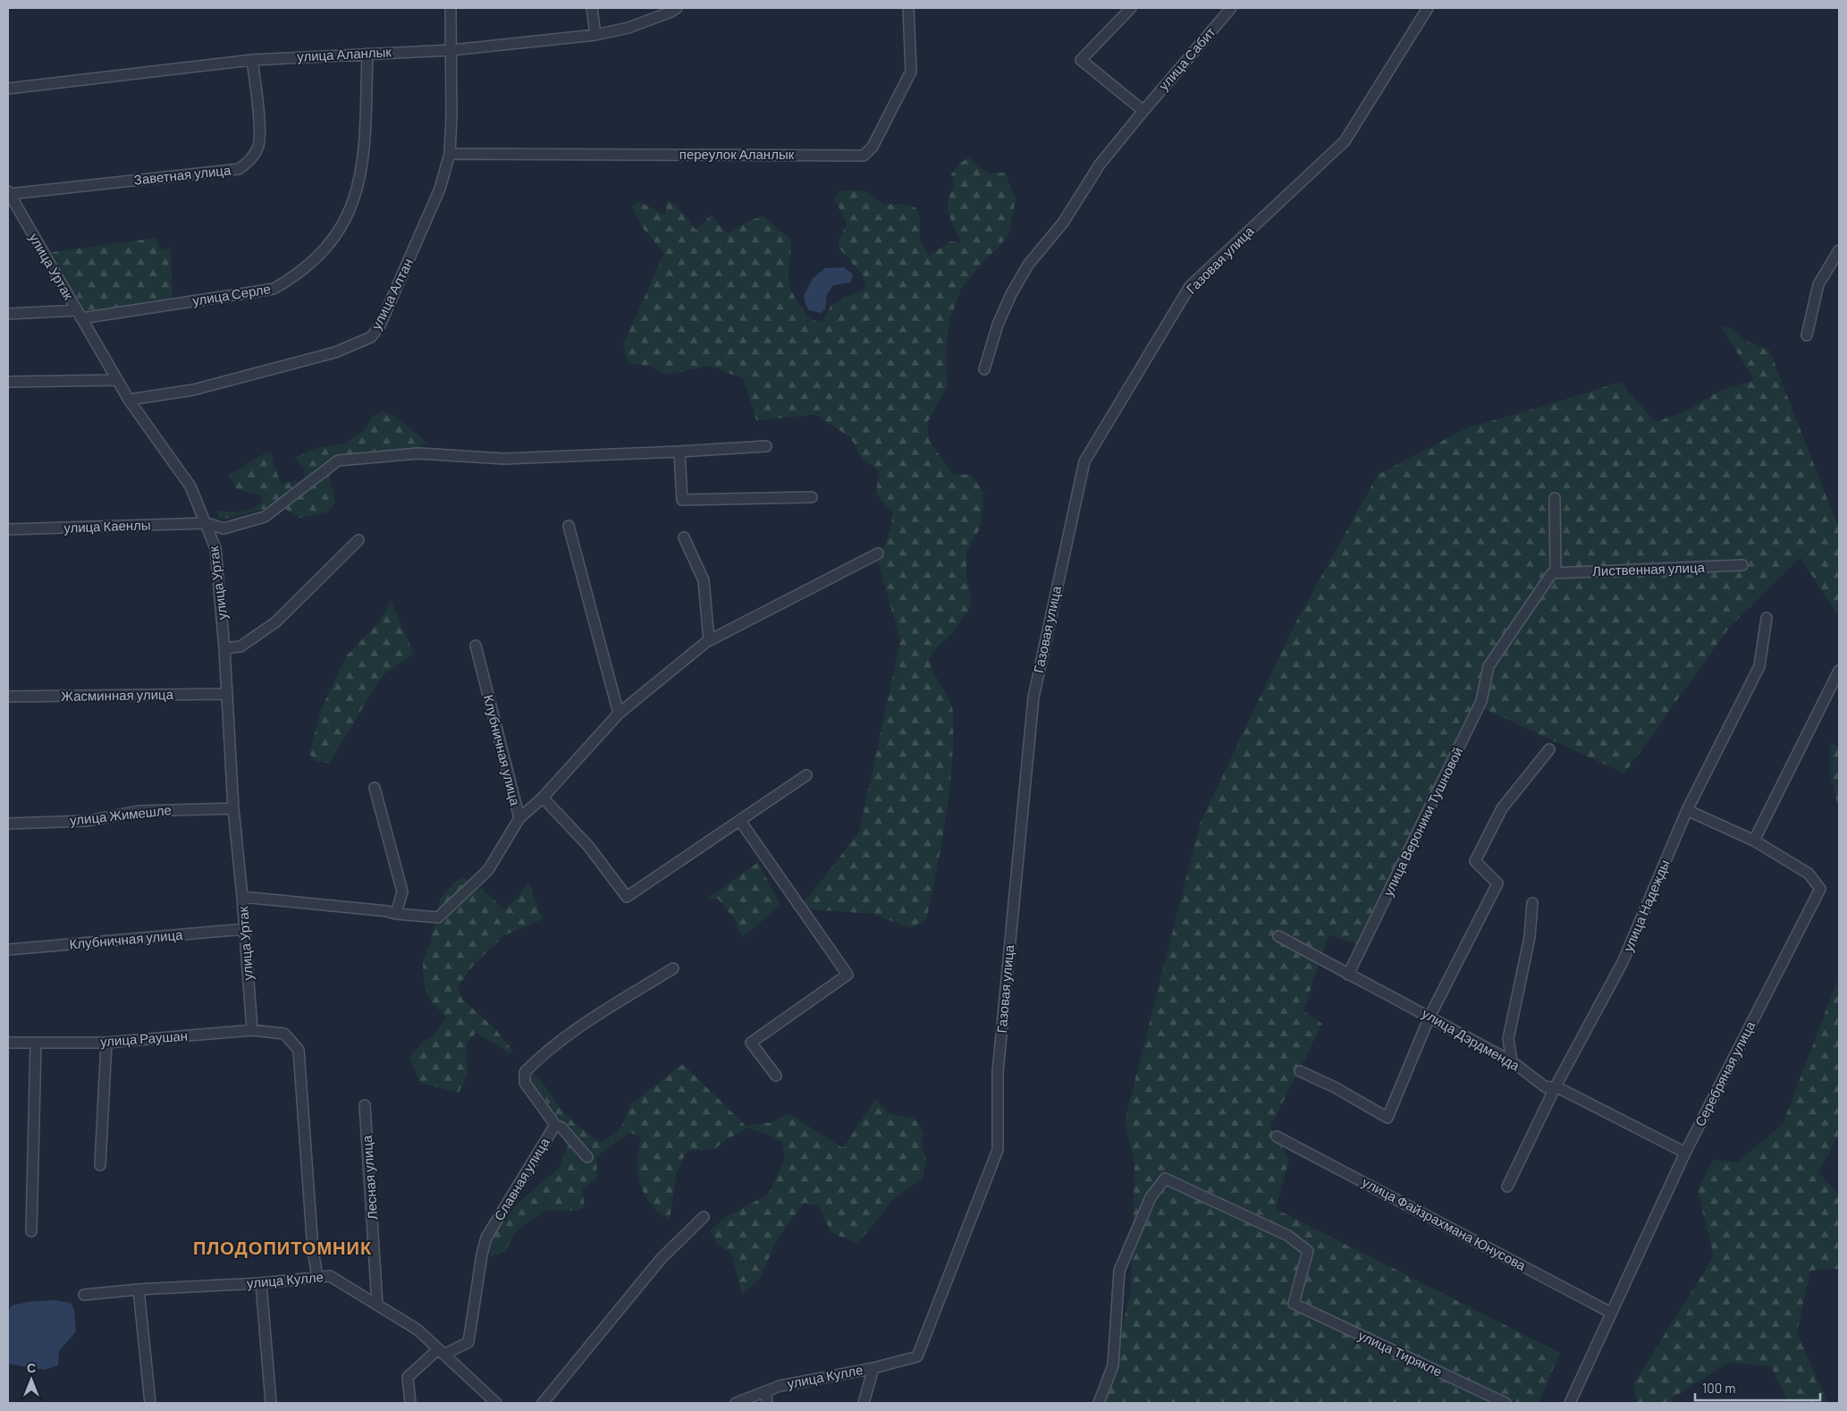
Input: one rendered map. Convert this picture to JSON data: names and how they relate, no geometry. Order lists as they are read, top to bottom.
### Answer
{
  "streets": {
    "street": [
      "улица Аланлык",
      "улица Сабит",
      "переулок Аланлык",
      "Заветная улица",
      "Газовая улица",
      "улица Уртак",
      "улица Алтан",
      "улица Серле",
      "улица Каенлы",
      "Лиственная улица",
      "Жасминная улица",
      "Клубничная улица",
      "улица Жимешле",
      "улица Вероники Тушновой",
      "улица Надежды",
      "улица Раушан",
      "улица Дэрдменда",
      "Серебряная улица",
      "Лесная улица",
      "Славная улица",
      "улица Файзрахмана Юнусова",
      "улица Кулле",
      "улица Тирякле"
    ]
  },
  "crossings": [
    ["улица Аланлык", "Заветная улица"],
    ["улица Аланлык", "улица Алтан"],
    ["улица Аланлык", "улица Серле"],
    ["переулок Аланлык", "улица Алтан"],
    ["Заветная улица", "улица Уртак"],
    ["Газовая улица", "улица Кулле"],
    ["улица Уртак", "улица Алтан"],
    ["улица Уртак", "улица Серле"],
    ["улица Уртак", "улица Каенлы"],
    ["улица Уртак", "Жасминная улица"],
    ["улица Уртак", "Клубничная улица"],
    ["улица Уртак", "улица Жимешле"],
    ["улица Уртак", "улица Раушан"],
    ["Лиственная улица", "улица Вероники Тушновой"],
    ["улица Вероники Тушновой", "улица Дэрдменда"],
    ["улица Надежды", "улица Дэрдменда"],
    ["улица Надежды", "Серебряная улица"],
    ["улица Раушан", "улица Кулле"],
    ["улица Дэрдменда", "Серебряная улица"],
    ["Серебряная улица", "улица Файзрахмана Юнусова"],
    ["Лесная улица", "улица Кулле"],
    ["Славная улица", "улица Кулле"]
  ],
  "districts": ["ПЛОДОПИТОМНИК"],
  "scale_bar": "100 m",
  "north": "top"
}
